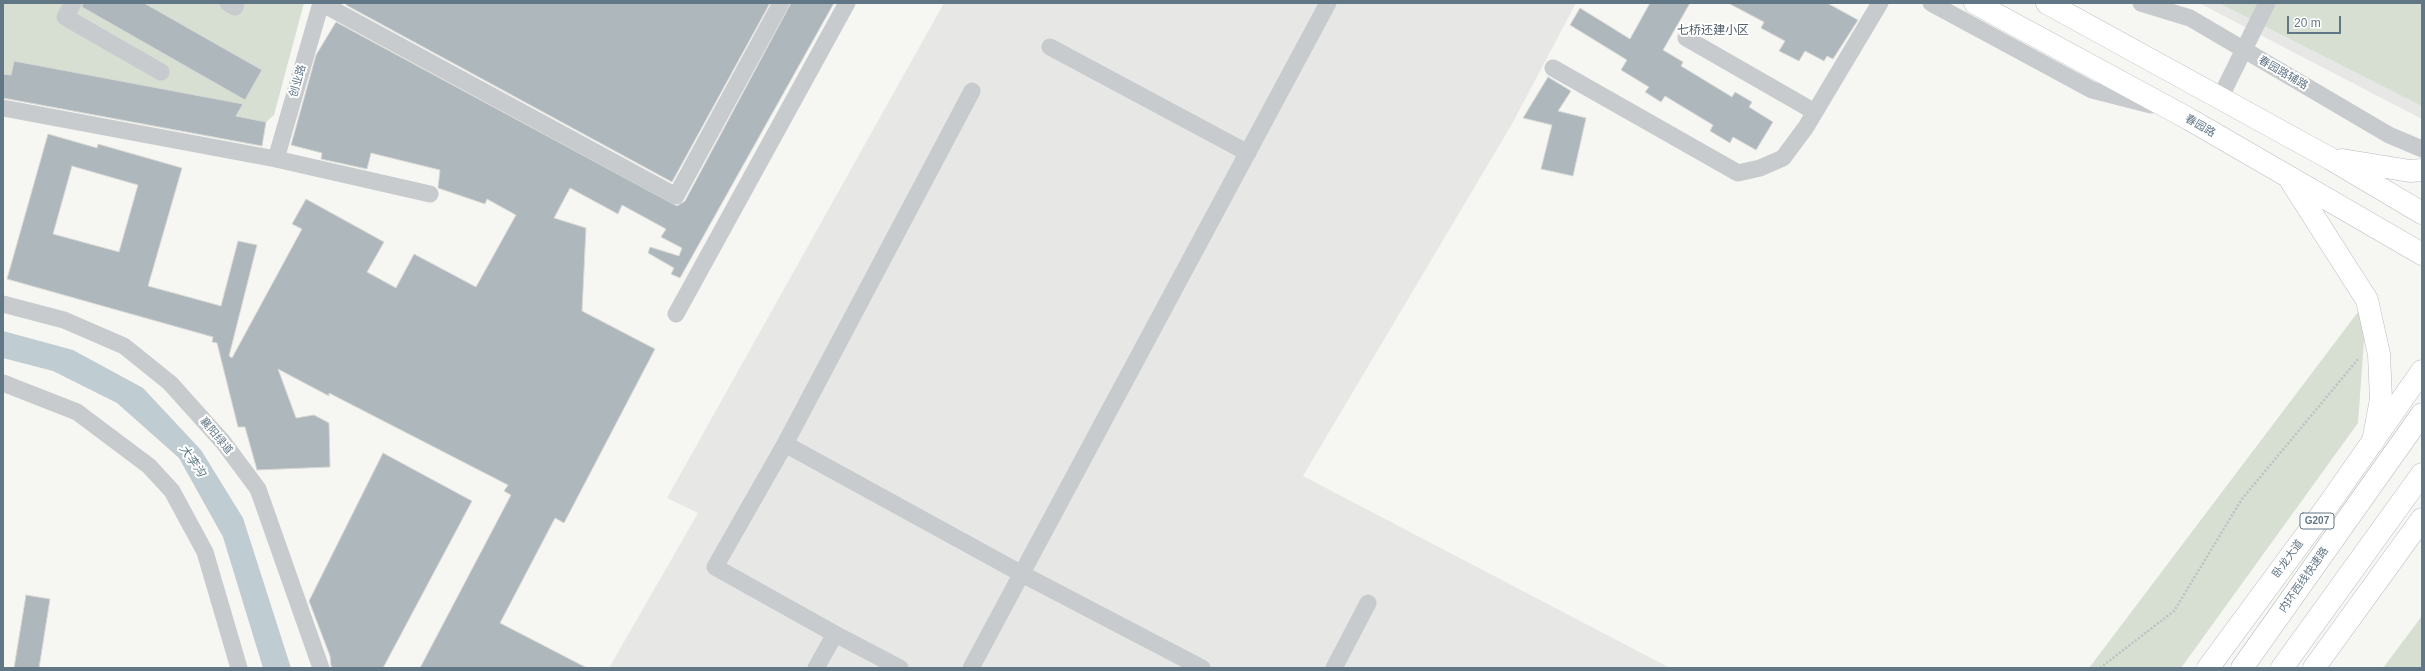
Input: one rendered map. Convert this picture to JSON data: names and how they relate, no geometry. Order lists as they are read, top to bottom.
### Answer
{
  "streets": {
    "main road": [
      "春园路",
      "G207",
      "卧龙大道",
      "内环西线快速路"
    ],
    "street": ["春园路辅路", "创业路", "襄阳绿道"]
  },
  "districts": ["七桥还建小区"],
  "water": ["大李沟"],
  "scale_bar": "20 m"
}
